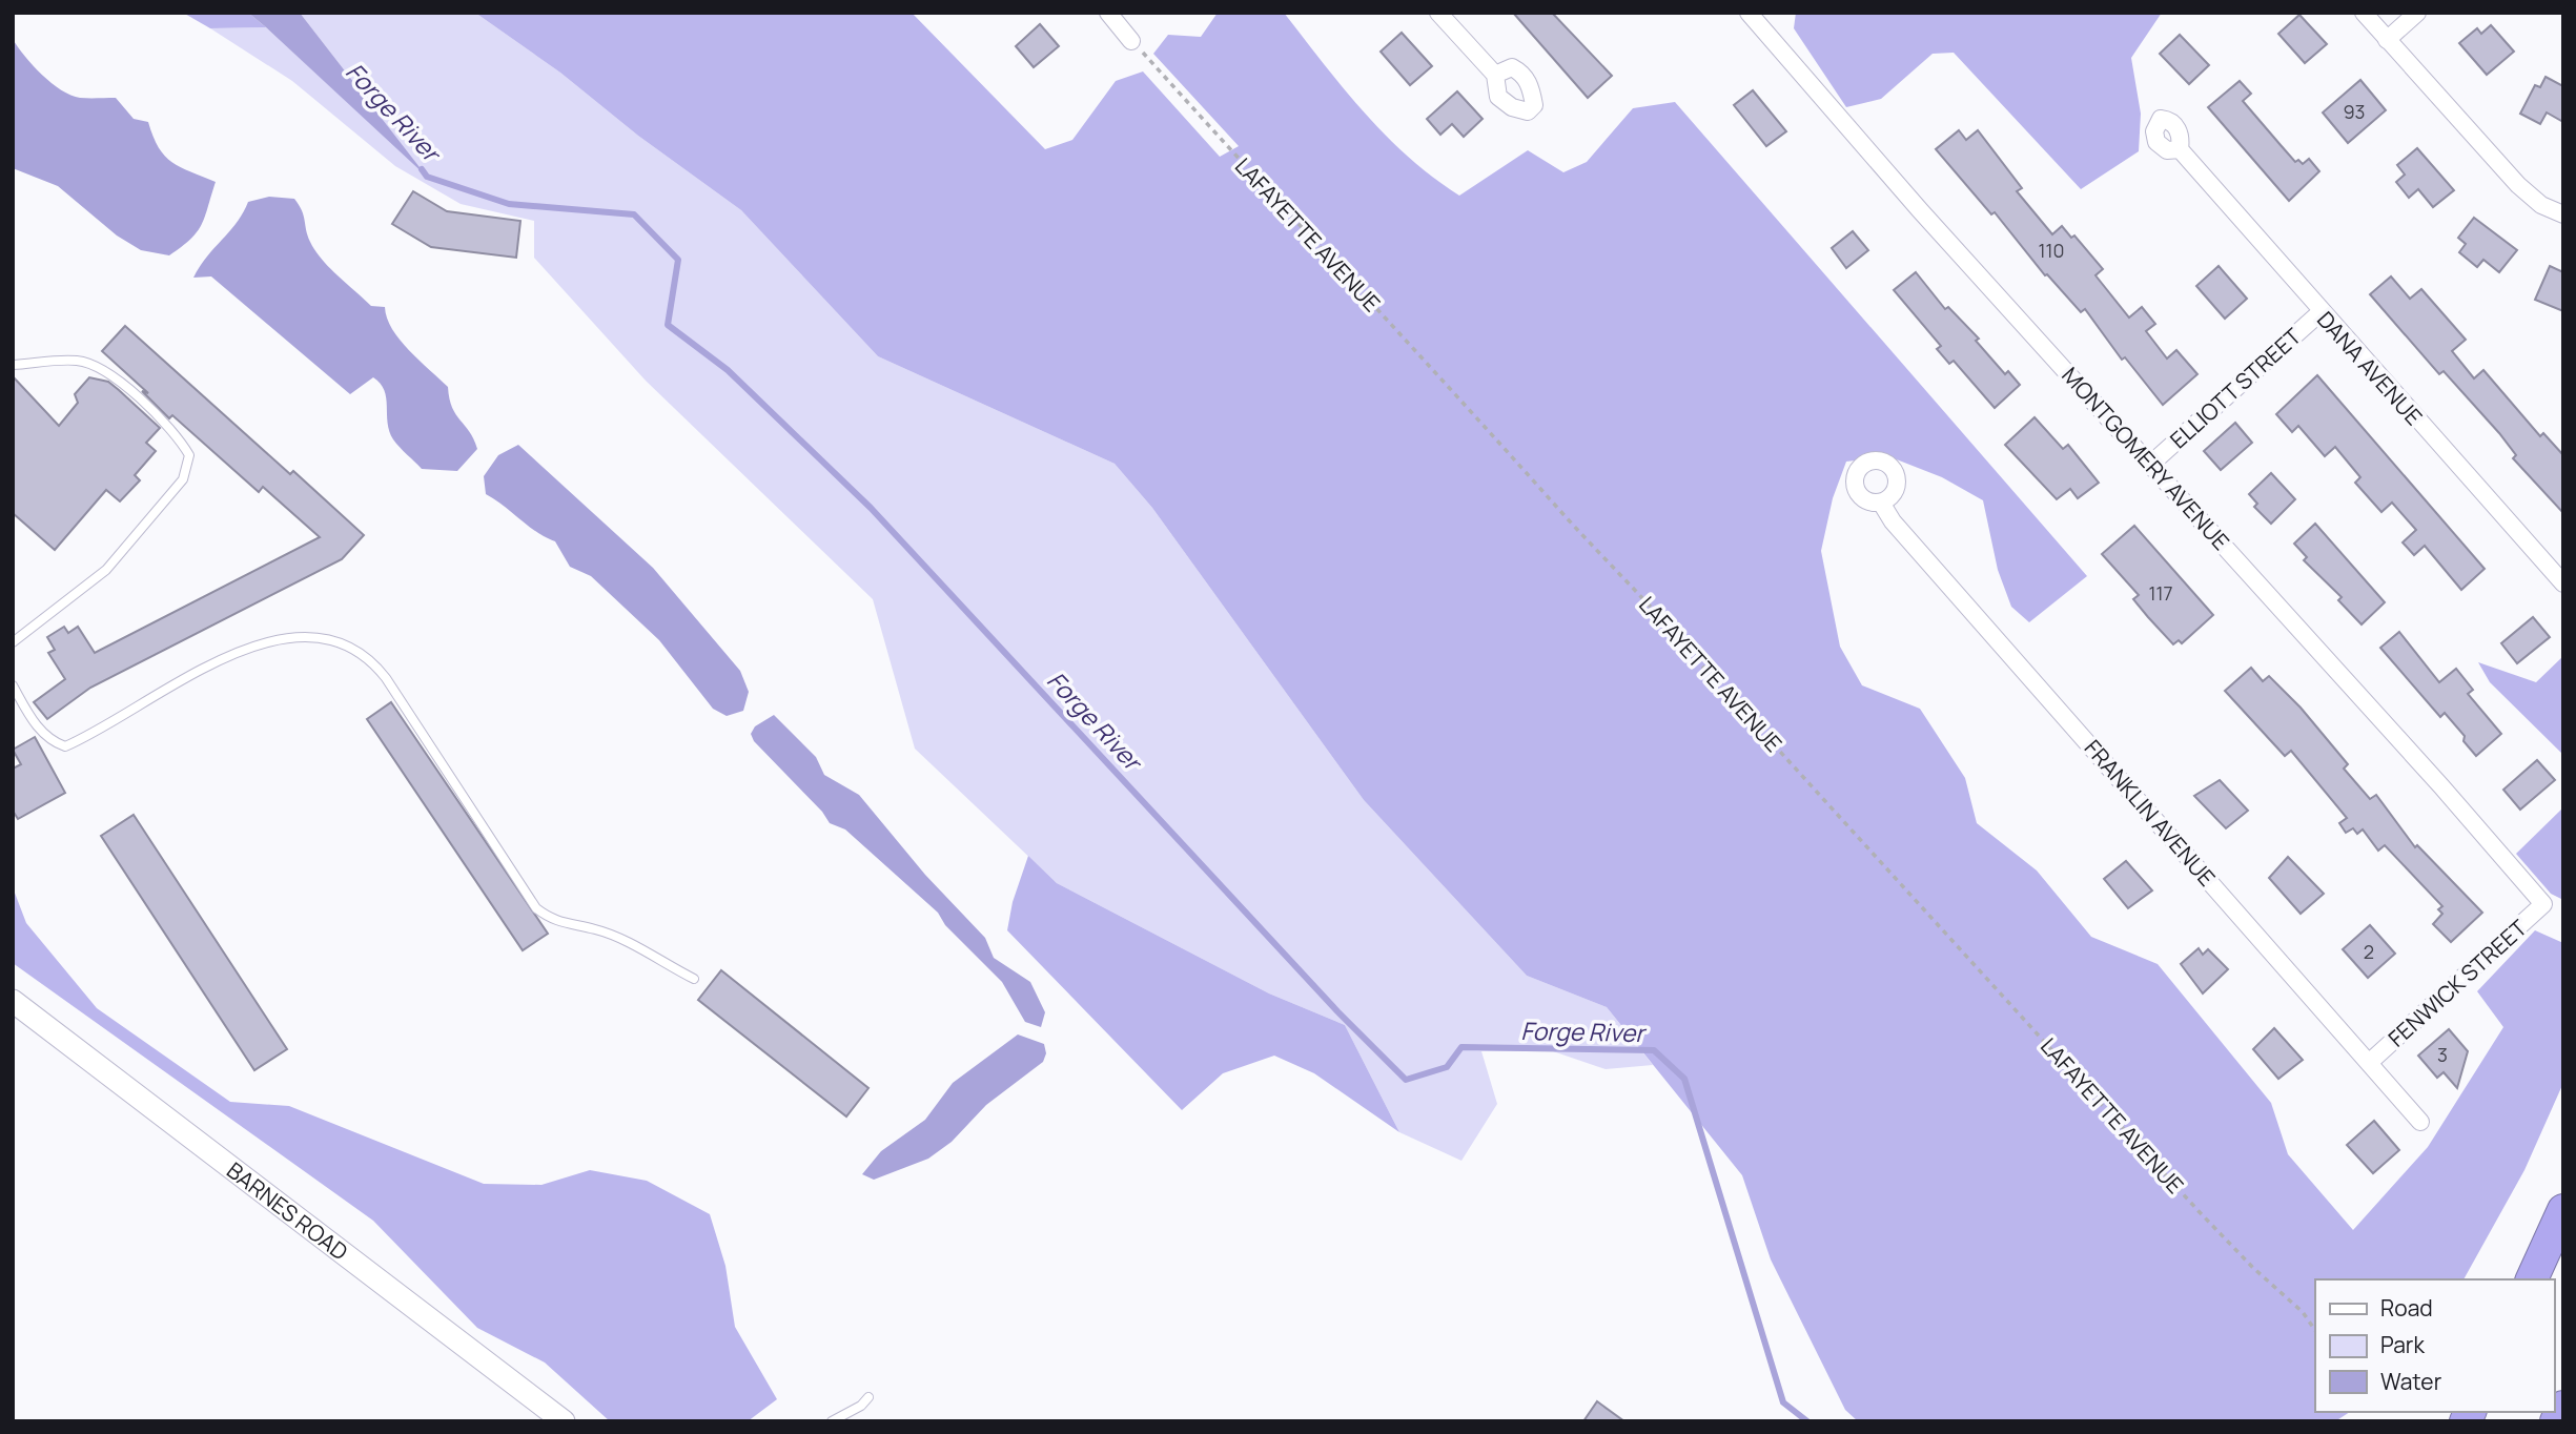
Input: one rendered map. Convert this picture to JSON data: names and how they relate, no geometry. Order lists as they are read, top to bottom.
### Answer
{
  "streets": {
    "street": [
      "DANA AVENUE",
      "ELLIOTT STREET",
      "MONTGOMERY AVENUE",
      "FRANKLIN AVENUE",
      "FENWICK STREET",
      "BARNES ROAD"
    ],
    "path": ["LAFAYETTE AVENUE"]
  },
  "crossings": [
    ["DANA AVENUE", "ELLIOTT STREET"],
    ["ELLIOTT STREET", "MONTGOMERY AVENUE"],
    ["MONTGOMERY AVENUE", "FENWICK STREET"],
    ["FRANKLIN AVENUE", "FENWICK STREET"]
  ],
  "water": ["Forge River"],
  "house_numbers": [
    "93",
    "110",
    "117",
    "2",
    "3"
  ],
  "legend": ["Road", "Park", "Water"]
}
